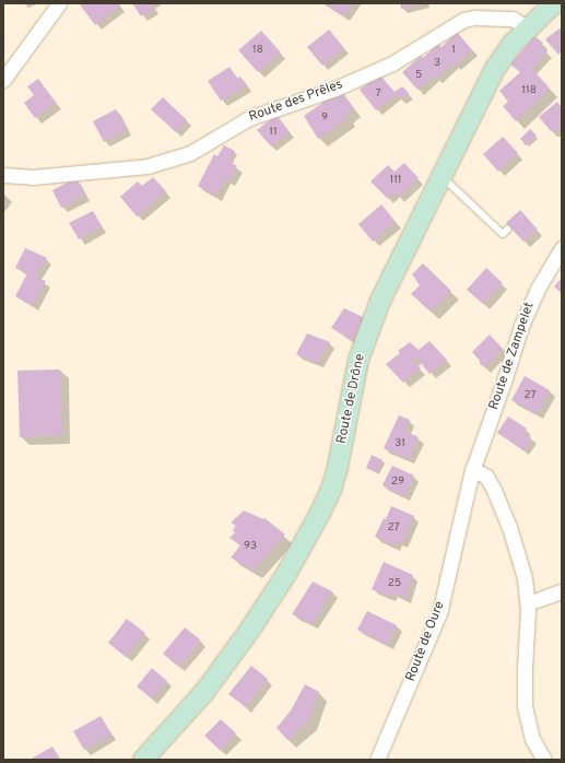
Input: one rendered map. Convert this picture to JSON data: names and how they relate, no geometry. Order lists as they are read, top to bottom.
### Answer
{
  "streets": {
    "street": [
      "Route des Prêles",
      "Route de Zampelet",
      "Route de Drône",
      "Route de Oure"
    ]
  },
  "crossings": [
    ["Route des Prêles", "Route de Drône"],
    ["Route de Zampelet", "Route de Oure"]
  ],
  "house_numbers": [
    "18",
    "1",
    "3",
    "5",
    "118",
    "7",
    "9",
    "11",
    "111",
    "27",
    "31",
    "29",
    "27",
    "93",
    "25"
  ]
}
